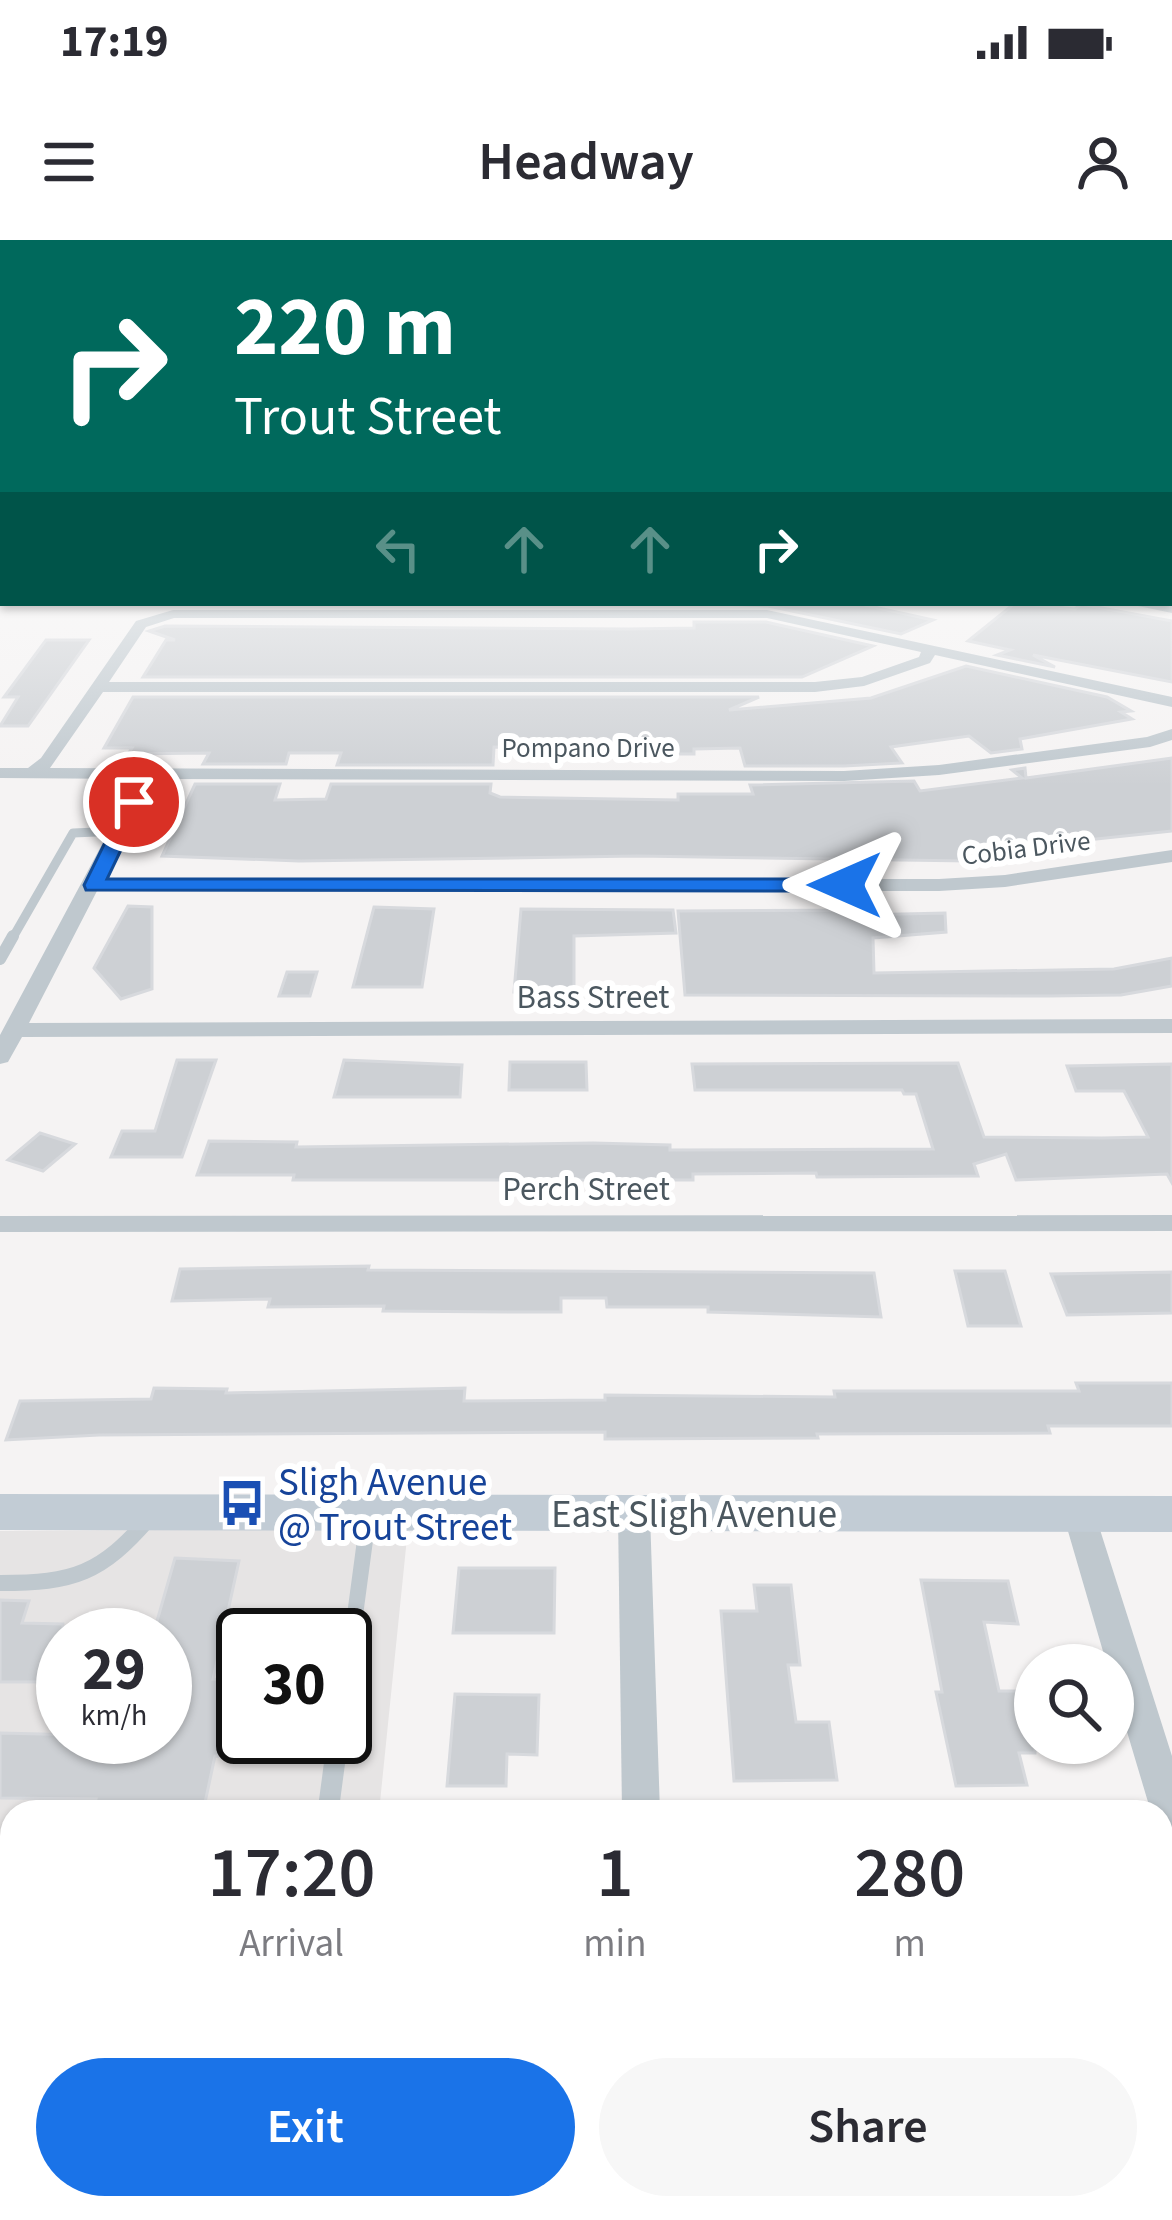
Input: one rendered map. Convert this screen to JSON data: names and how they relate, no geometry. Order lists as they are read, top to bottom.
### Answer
{
  "streets": {
    "street": [
      "Pompano Drive",
      "Cobia Drive",
      "Bass Street",
      "Perch Street",
      "East Sligh Avenue"
    ]
  },
  "places": {
    "bus stop": ["Sligh Avenue @ Trout Street"]
  },
  "page": {
    "status": "17:19",
    "header": "Headway",
    "turn": ["220 m", "Trout Street"],
    "speed": "29 km/h",
    "limit": "30",
    "eta": [
      "17:20",
      "Arrival",
      "1",
      "min",
      "280",
      "m"
    ],
    "buttons": ["Exit", "Share"]
  }
}
